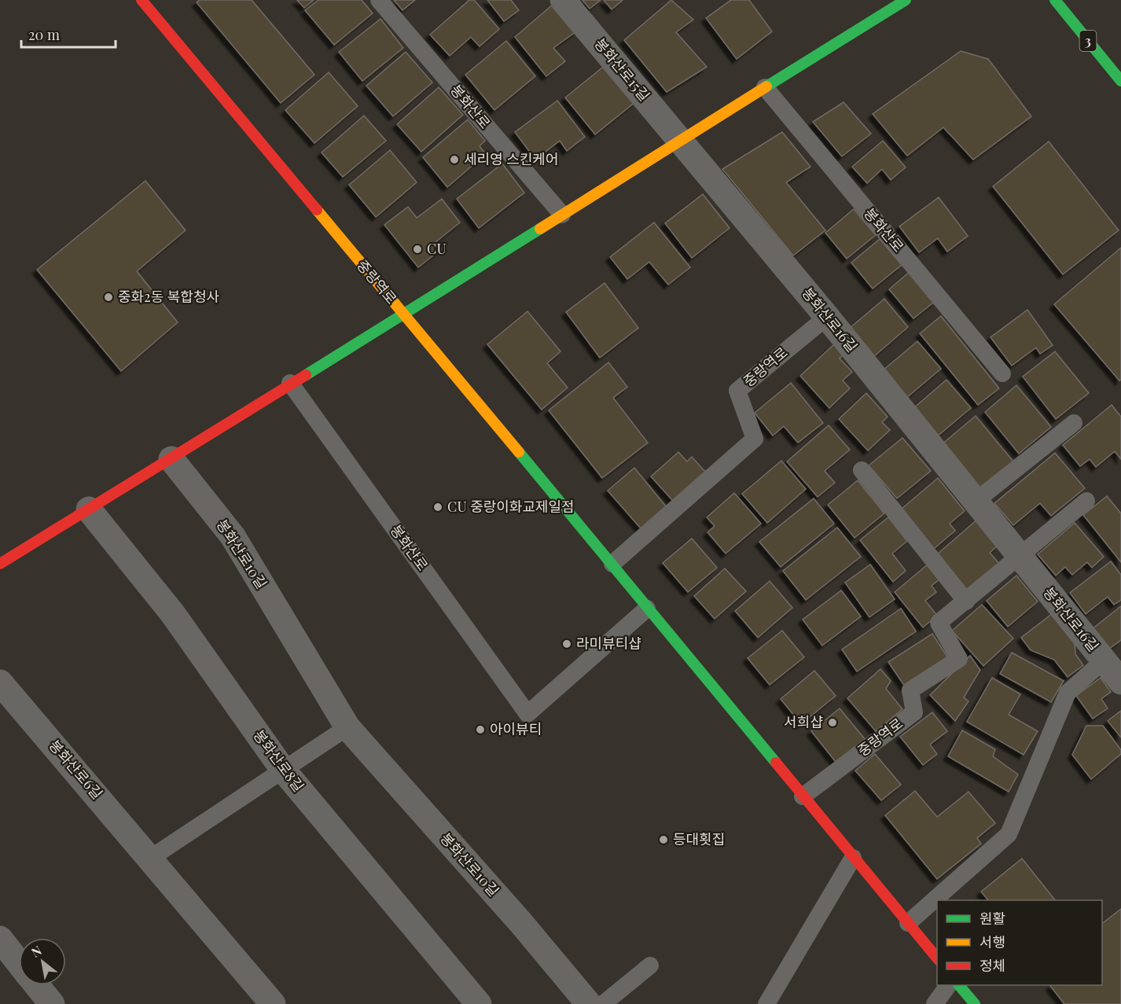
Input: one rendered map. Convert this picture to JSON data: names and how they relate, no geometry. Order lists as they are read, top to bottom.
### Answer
{
  "streets": {
    "street": [
      "3",
      "봉화산로15길",
      "중랑역로",
      "봉화산로16길",
      "봉화산로10길",
      "봉화산로8길",
      "봉화산로6길"
    ],
    "lane": ["봉화산로"]
  },
  "crossings": [
    ["봉화산로15길", "봉화산로16길"],
    ["봉화산로", "중랑역로"],
    ["중랑역로", "봉화산로16길"]
  ],
  "places": [
    "세리영 스킨케어",
    "CU",
    "중화2동 복합청사",
    "CU 중랑이화교제일점",
    "라미뷰티샵",
    "서희샵",
    "아이뷰티",
    "등대횟집"
  ],
  "legend": ["원활", "서행", "정체"],
  "scale_bar": "20 m",
  "north": "top left"
}
